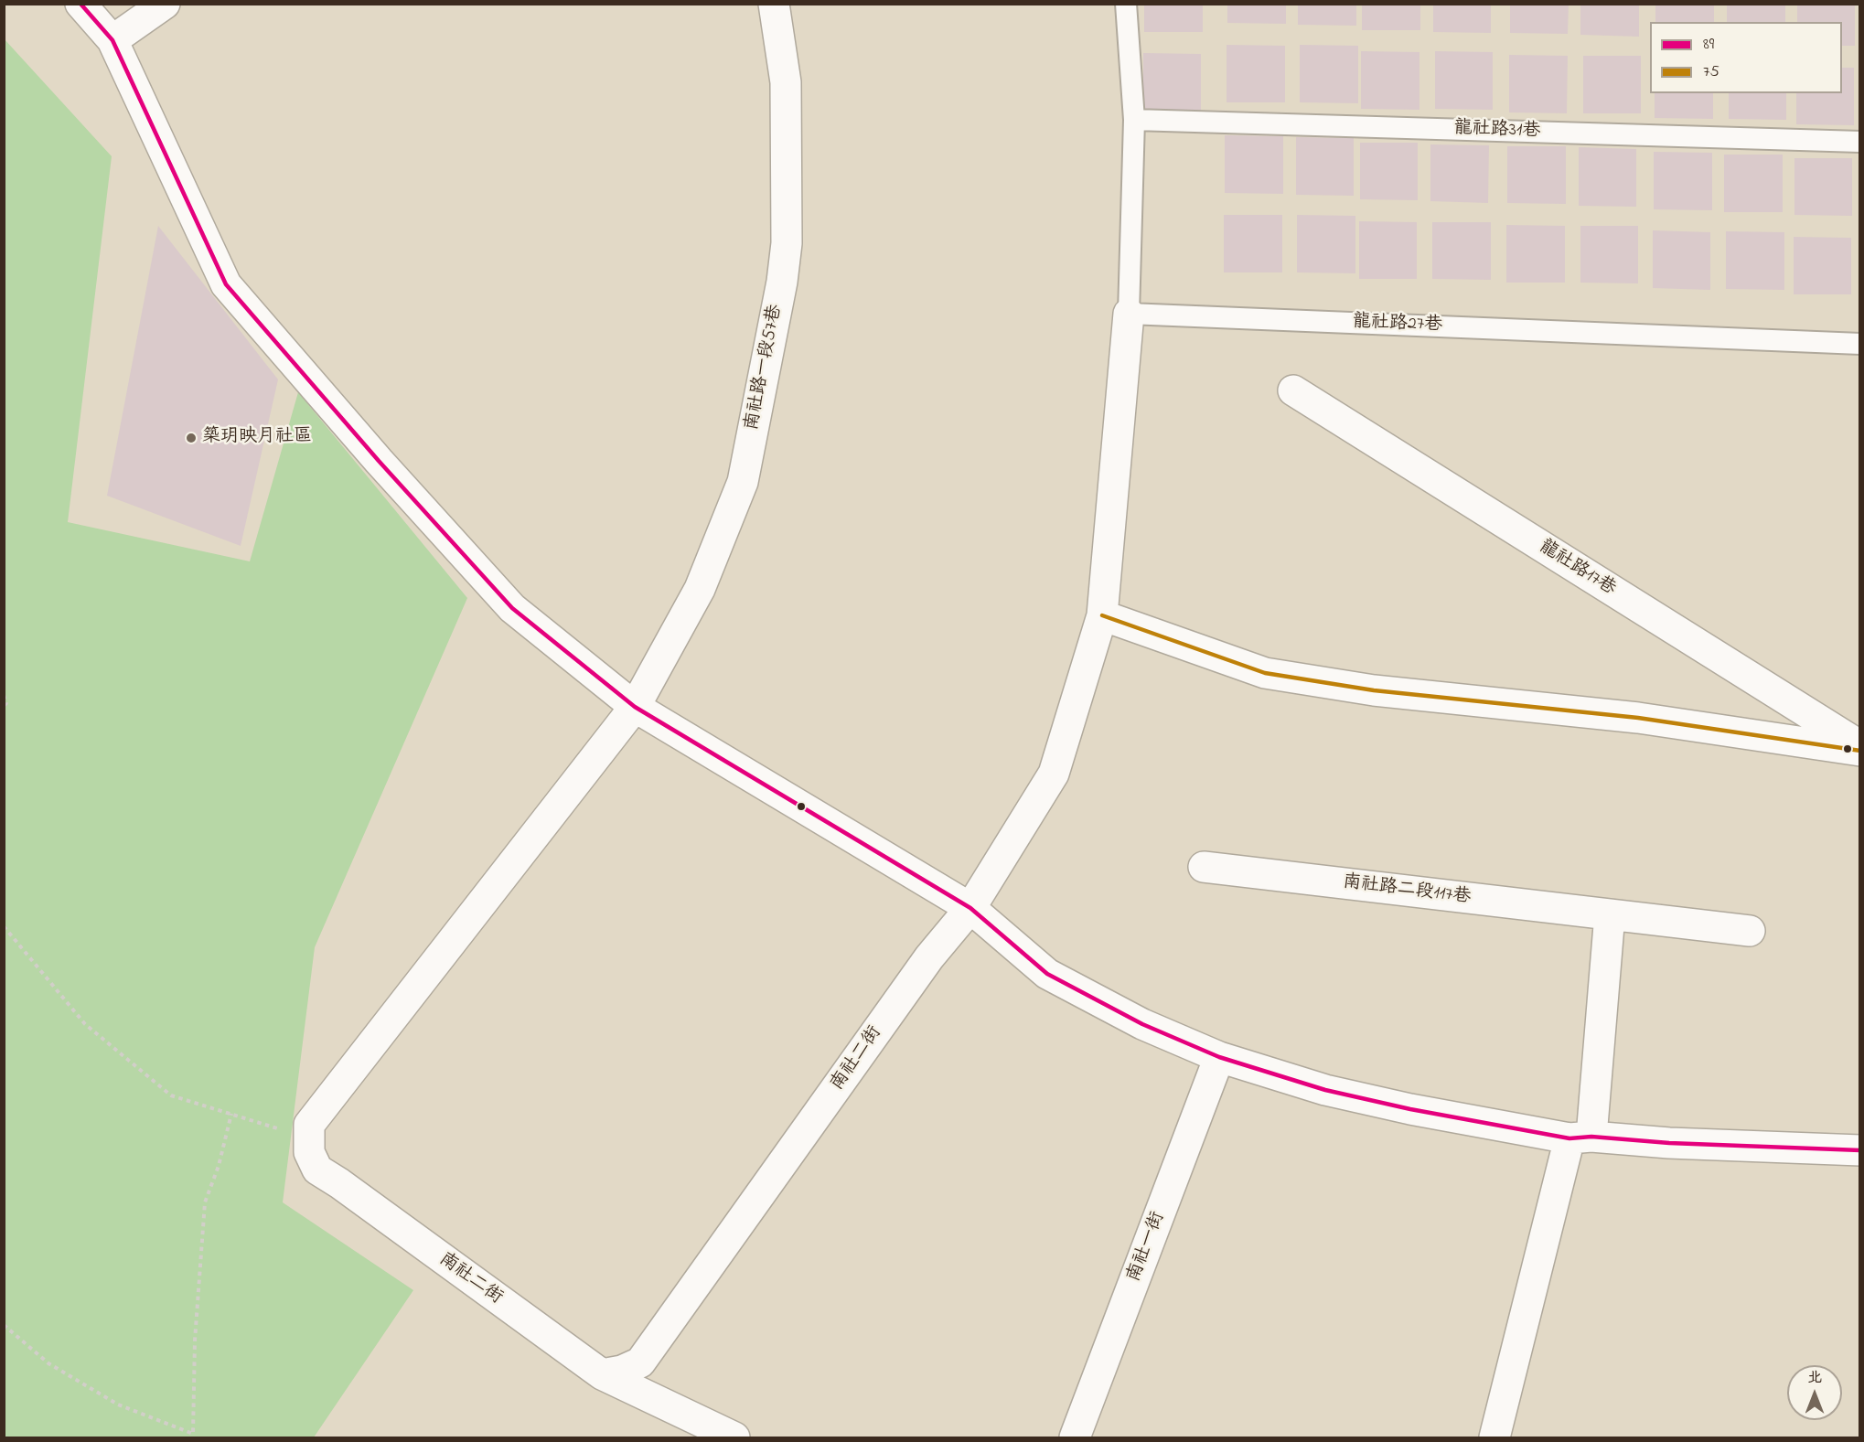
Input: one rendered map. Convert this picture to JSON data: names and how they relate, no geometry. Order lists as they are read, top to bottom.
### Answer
{
  "streets": {
    "street": [
      "南社路一段57巷",
      "龍社路17巷",
      "南社路二段117巷",
      "南社二街",
      "南社一街"
    ],
    "lane": ["龍社路31巷", "龍社路27巷"]
  },
  "crossings": [
    ["龍社路27巷", "南社二街"]
  ],
  "places": ["築玥映月社區"],
  "lines": ["transit line 89", "transit line 75"],
  "legend": ["89", "75"],
  "north": "top"
}
